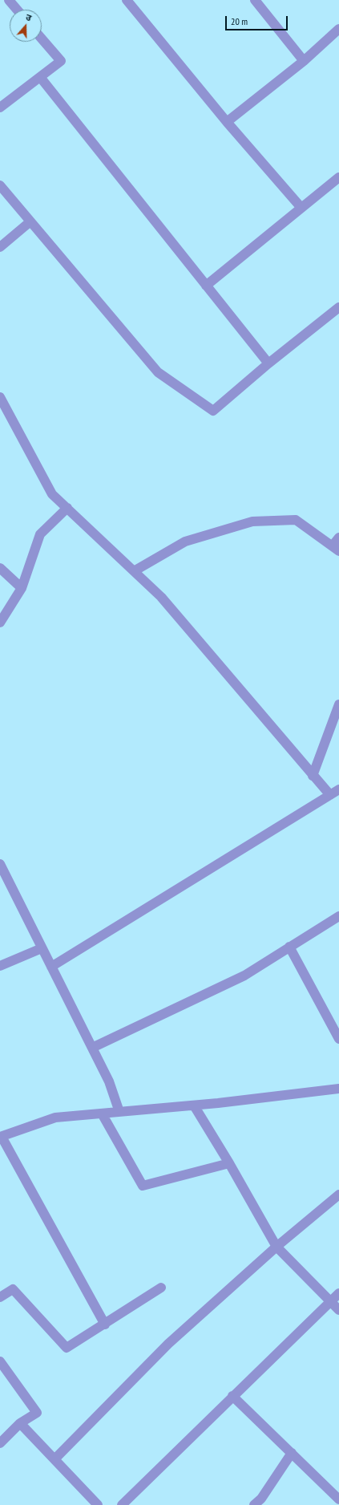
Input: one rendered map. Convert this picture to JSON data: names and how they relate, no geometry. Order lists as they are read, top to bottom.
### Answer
{
  "scale_bar": "20 m",
  "north": "top"
}
